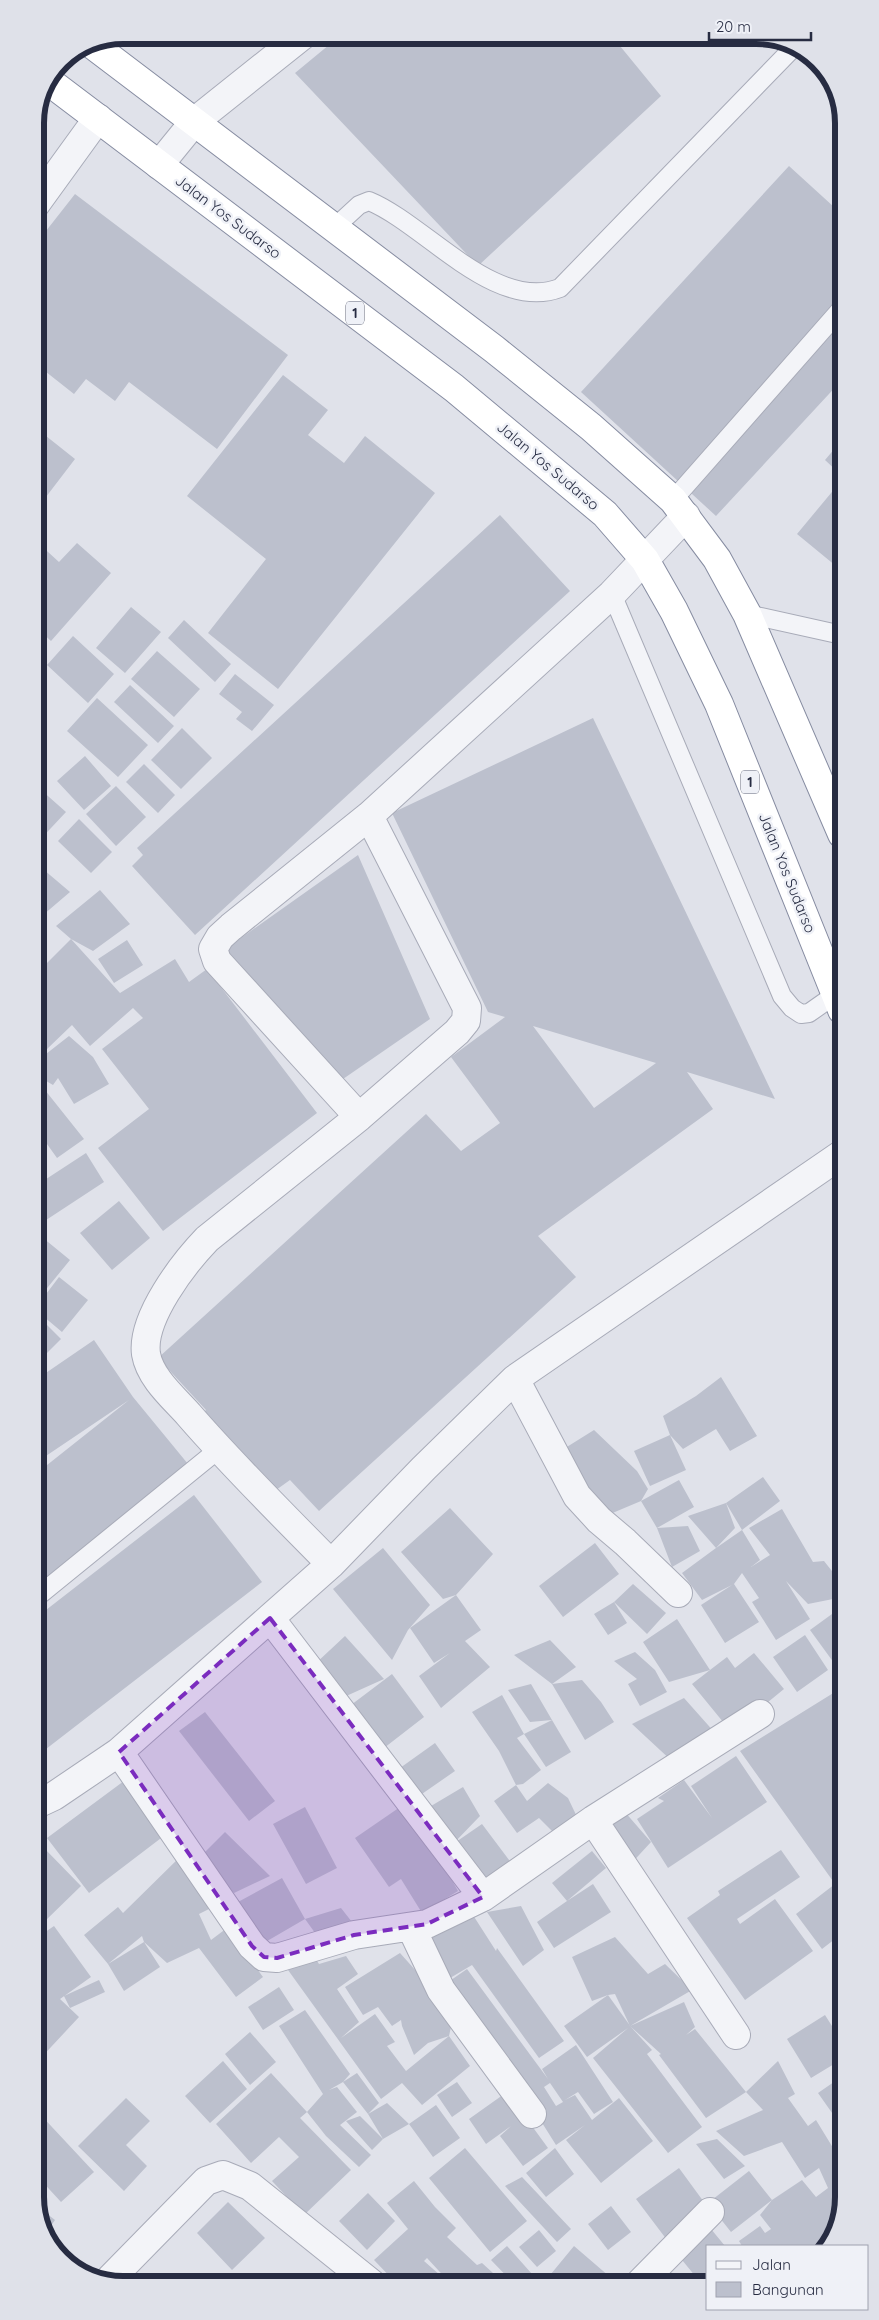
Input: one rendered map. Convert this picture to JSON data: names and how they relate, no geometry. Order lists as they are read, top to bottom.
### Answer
{
  "streets": {
    "highway": ["Jalan Yos Sudarso", "1"]
  },
  "legend": ["Jalan", "Bangunan"],
  "scale_bar": "20 m"
}
